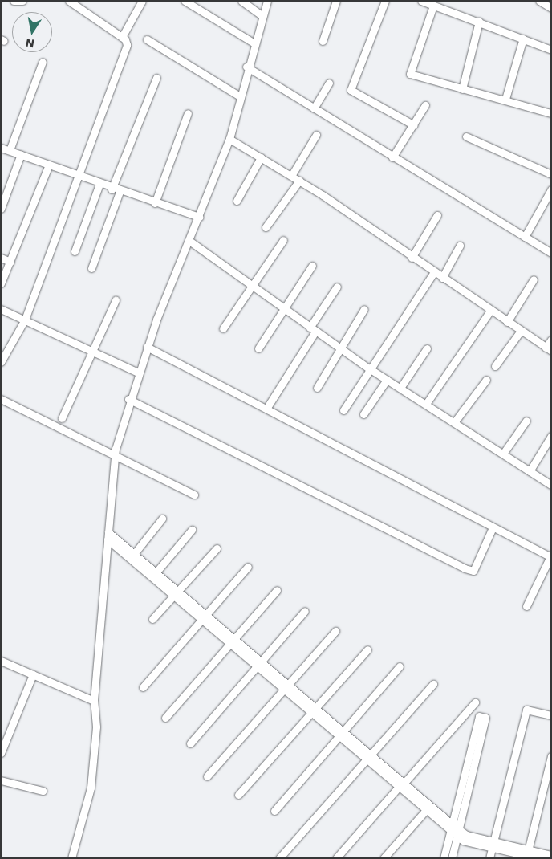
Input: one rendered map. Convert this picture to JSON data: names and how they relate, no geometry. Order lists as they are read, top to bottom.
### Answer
{
  "north": "bottom"
}
